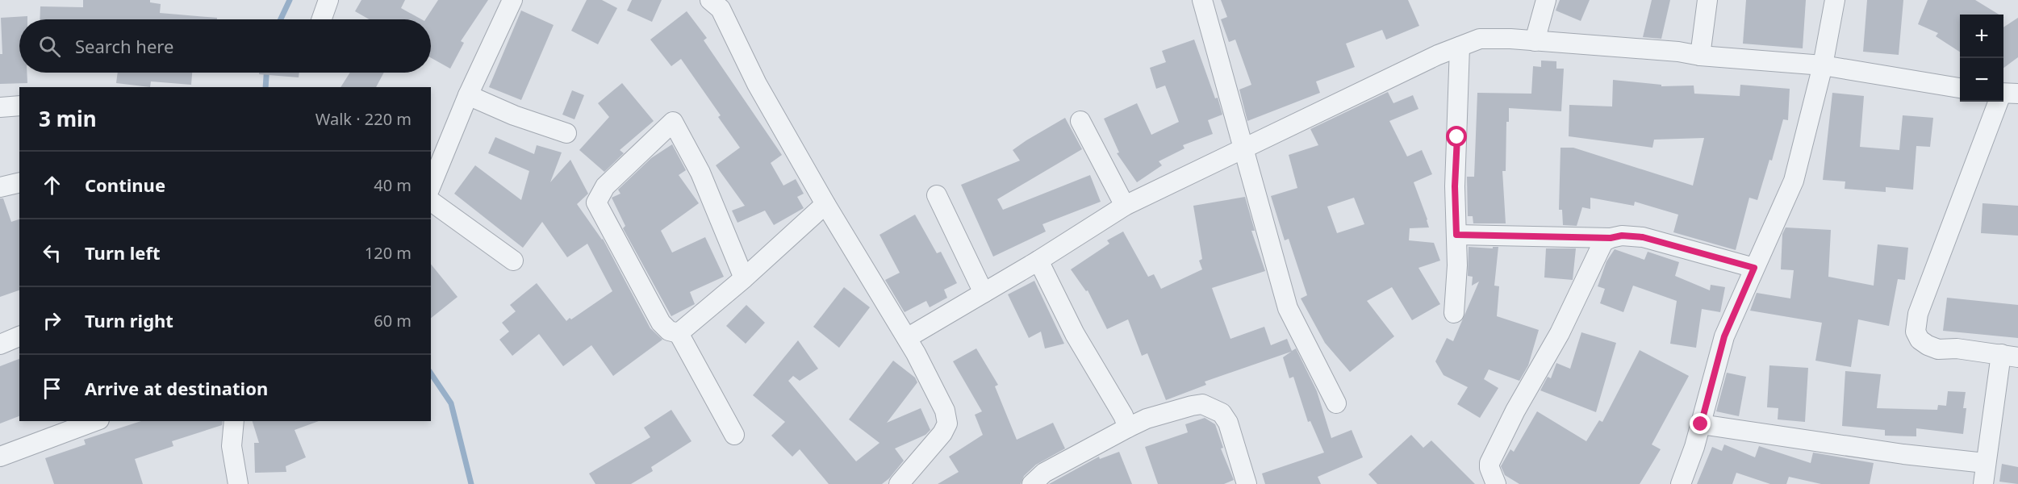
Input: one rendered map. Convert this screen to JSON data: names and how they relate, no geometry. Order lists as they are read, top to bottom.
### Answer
{
  "page": {
    "map_buttons": ["+", "−"],
    "search": "Search here",
    "heading": ["3 min", "Walk · 220 m"],
    "list": [
      ["Continue", "40 m"],
      ["Turn left", "120 m"],
      ["Turn right", "60 m"],
      "Arrive at destination"
    ]
  }
}
